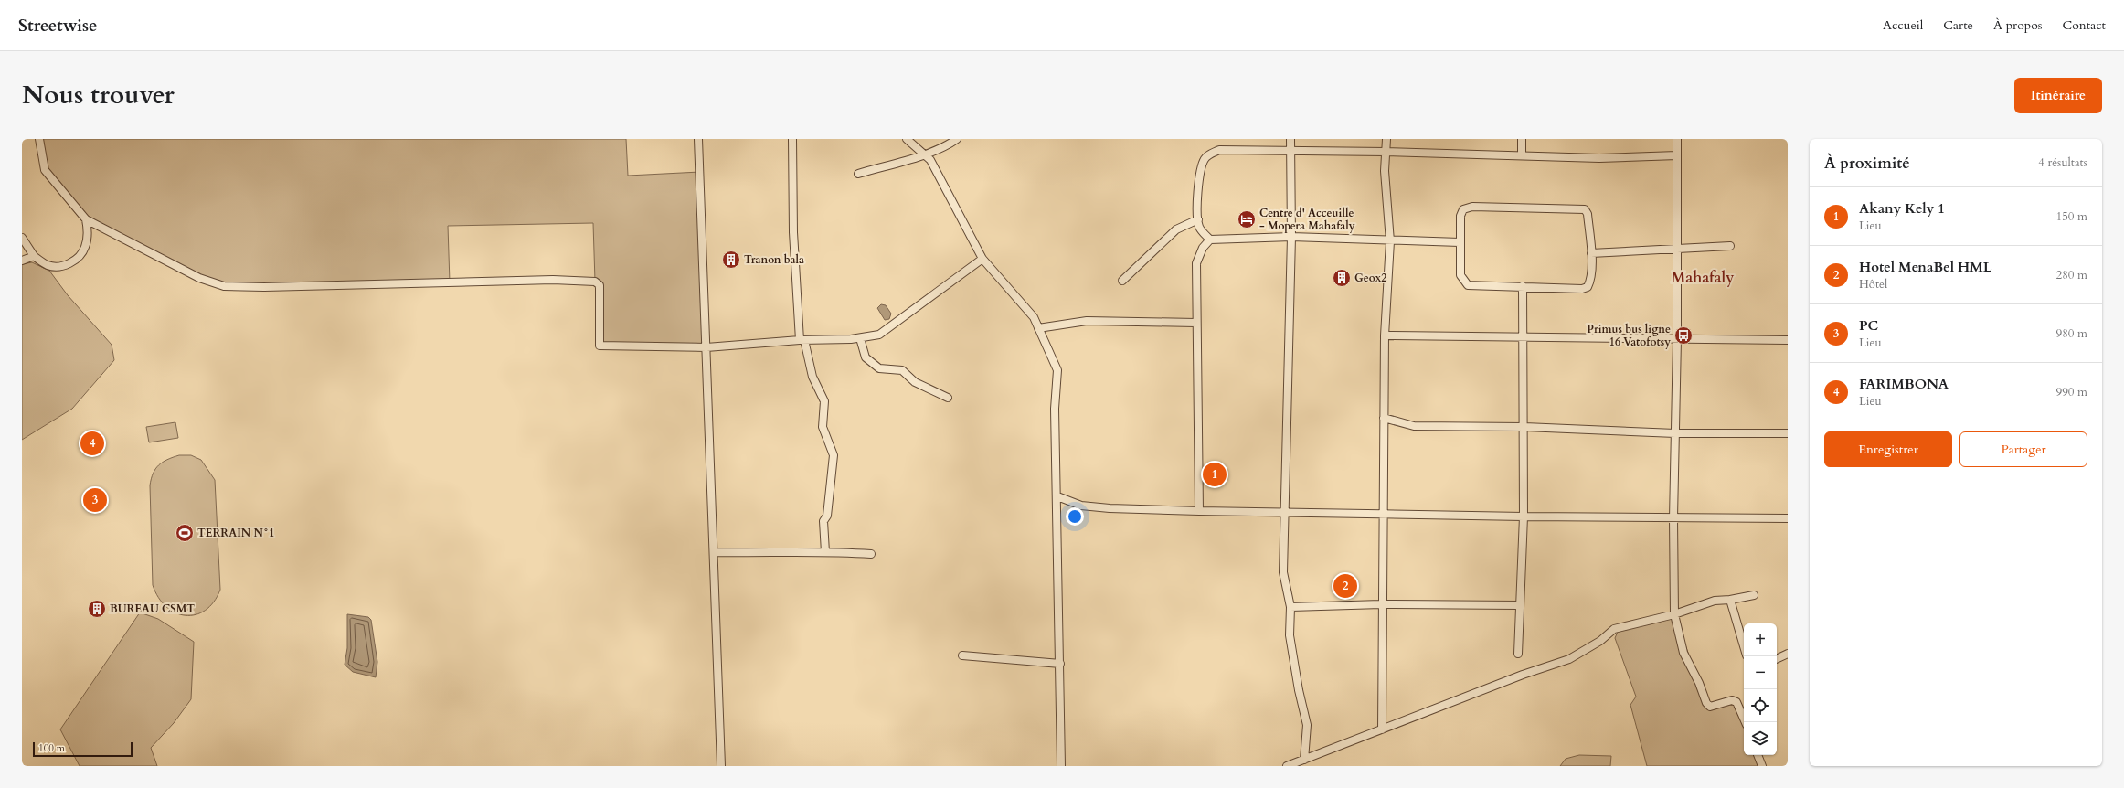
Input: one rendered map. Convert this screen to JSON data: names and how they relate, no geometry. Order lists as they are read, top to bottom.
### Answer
{
  "districts": ["Mahafaly"],
  "places": {
    "hotel": ["Centre d' Acceuille - Mopera Mahafaly"],
    "building": ["Tranon bala", "Geox2", "BUREAU CSMT"],
    "bus stop": ["Primus bus ligne 16 Vatofotsy"],
    "sports": ["TERRAIN N°1"]
  },
  "scale_bar": "100 m",
  "page": {
    "header": "Streetwise",
    "nav": [
      "Accueil",
      "Carte",
      "À propos",
      "Contact"
    ],
    "title": "Nous trouver",
    "buttons": [
      "Itinéraire",
      ["Enregistrer", "Partager"]
    ],
    "heading": ["À proximité", "4 résultats"],
    "list": [
      {
        "mark": "1",
        "name": "Akany Kely 1",
        "note": "Lieu",
        "value": "150 m"
      },
      {
        "mark": "2",
        "name": "Hotel MenaBel HML",
        "note": "Hôtel",
        "value": "280 m"
      },
      {
        "mark": "3",
        "name": "PC",
        "note": "Lieu",
        "value": "980 m"
      },
      {
        "mark": "4",
        "name": "FARIMBONA",
        "note": "Lieu",
        "value": "990 m"
      }
    ],
    "pins": [
      "4",
      "1",
      "3",
      "2"
    ],
    "map_buttons": ["+", "−"],
    "scale": "100 m"
  }
}
